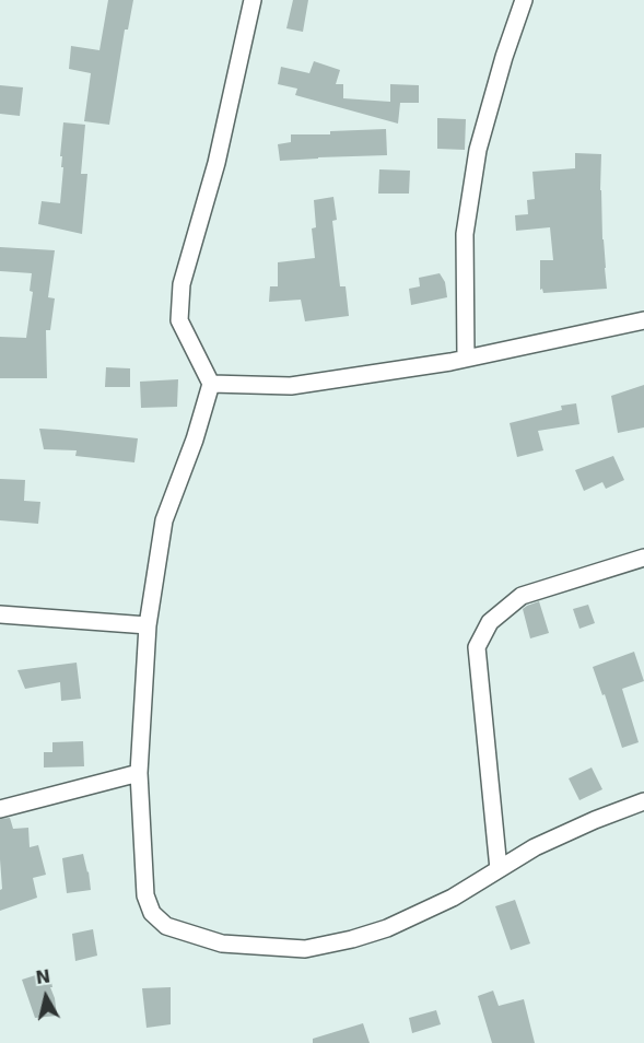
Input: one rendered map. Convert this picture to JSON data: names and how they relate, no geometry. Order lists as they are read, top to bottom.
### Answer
{
  "north": "top"
}
